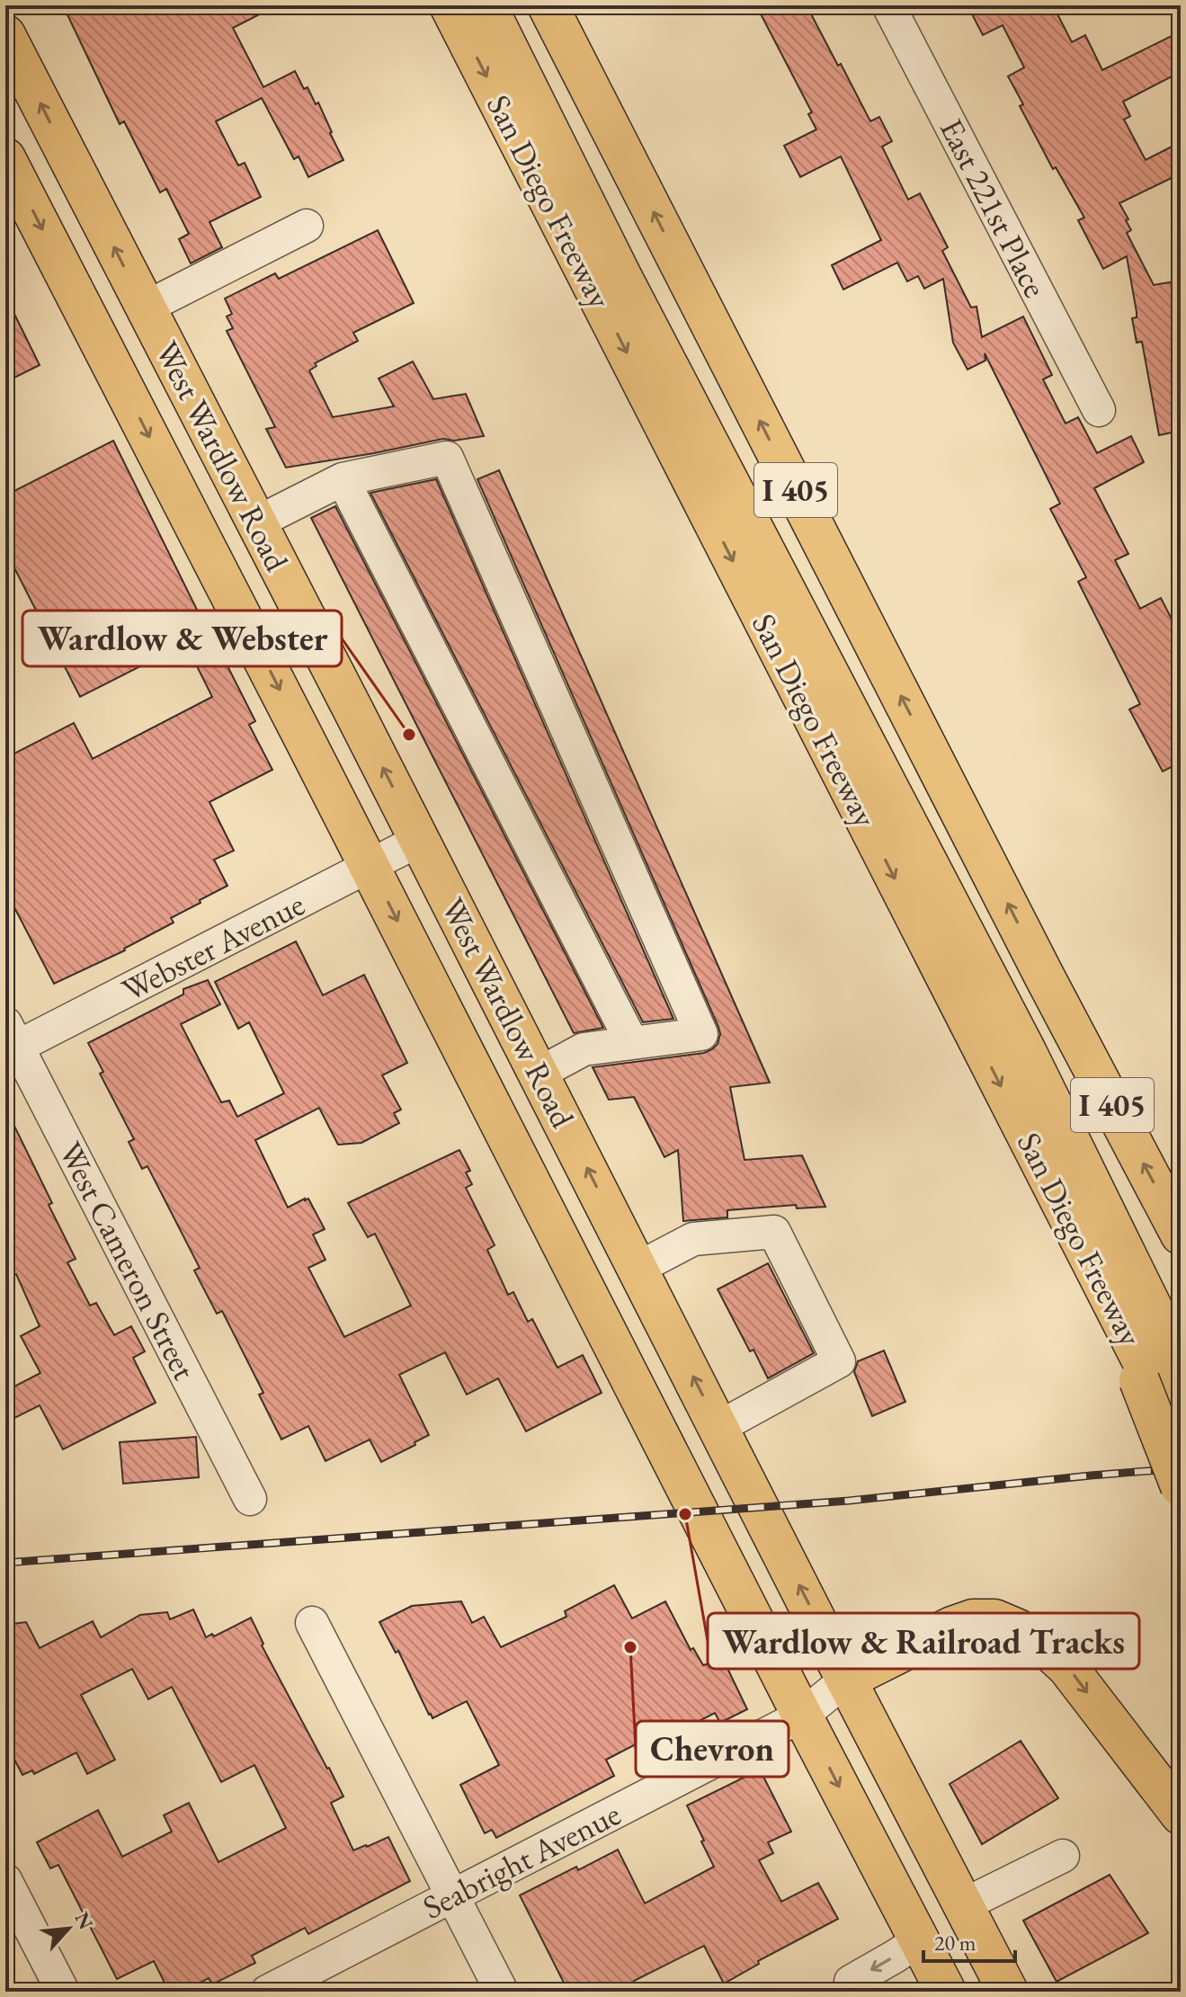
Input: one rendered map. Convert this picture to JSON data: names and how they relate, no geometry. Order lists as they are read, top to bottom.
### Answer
{
  "streets": {
    "main road": ["San Diego Freeway", "West Wardlow Road", "I 405"],
    "street": [
      "East 221st Place",
      "Webster Avenue",
      "West Cameron Street",
      "Seabright Avenue"
    ]
  },
  "crossings": [
    ["West Wardlow Road", "Webster Avenue"],
    ["West Wardlow Road", "Seabright Avenue"],
    ["Webster Avenue", "West Cameron Street"]
  ],
  "places": ["Wardlow & Webster", "Wardlow & Railroad Tracks", "Chevron"],
  "scale_bar": "20 m",
  "north": "top right"
}
